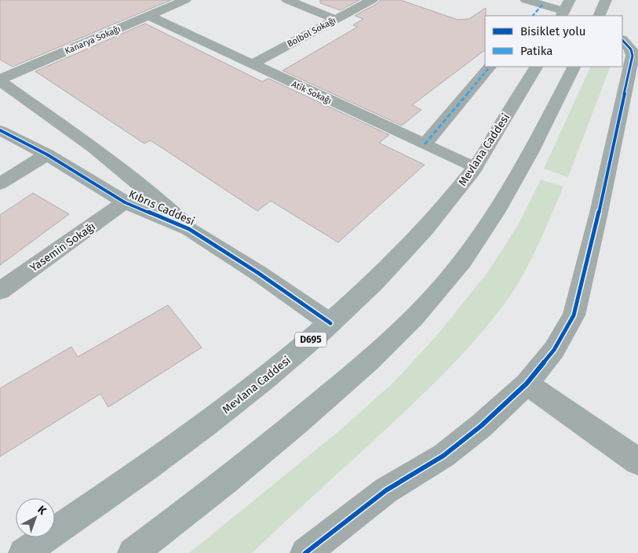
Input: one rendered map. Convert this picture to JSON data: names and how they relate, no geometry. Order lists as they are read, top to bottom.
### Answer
{
  "streets": {
    "main road": ["Mevlana Caddesi", "D695"],
    "street": [
      "Bolbol Sokağı",
      "Kanarya Sokağı",
      "Atik Sokağı",
      "Kıbrıs Caddesi",
      "Yasemin Sokağı"
    ]
  },
  "crossings": [
    ["Bolbol Sokağı", "Atik Sokağı"],
    ["Kanarya Sokağı", "Atik Sokağı"],
    ["Kanarya Sokağı", "Kıbrıs Caddesi"],
    ["Atik Sokağı", "Mevlana Caddesi"],
    ["Mevlana Caddesi", "Kıbrıs Caddesi"],
    ["Kıbrıs Caddesi", "Yasemin Sokağı"]
  ],
  "legend": ["Bisiklet yolu", "Patika"],
  "north": "top right"
}
